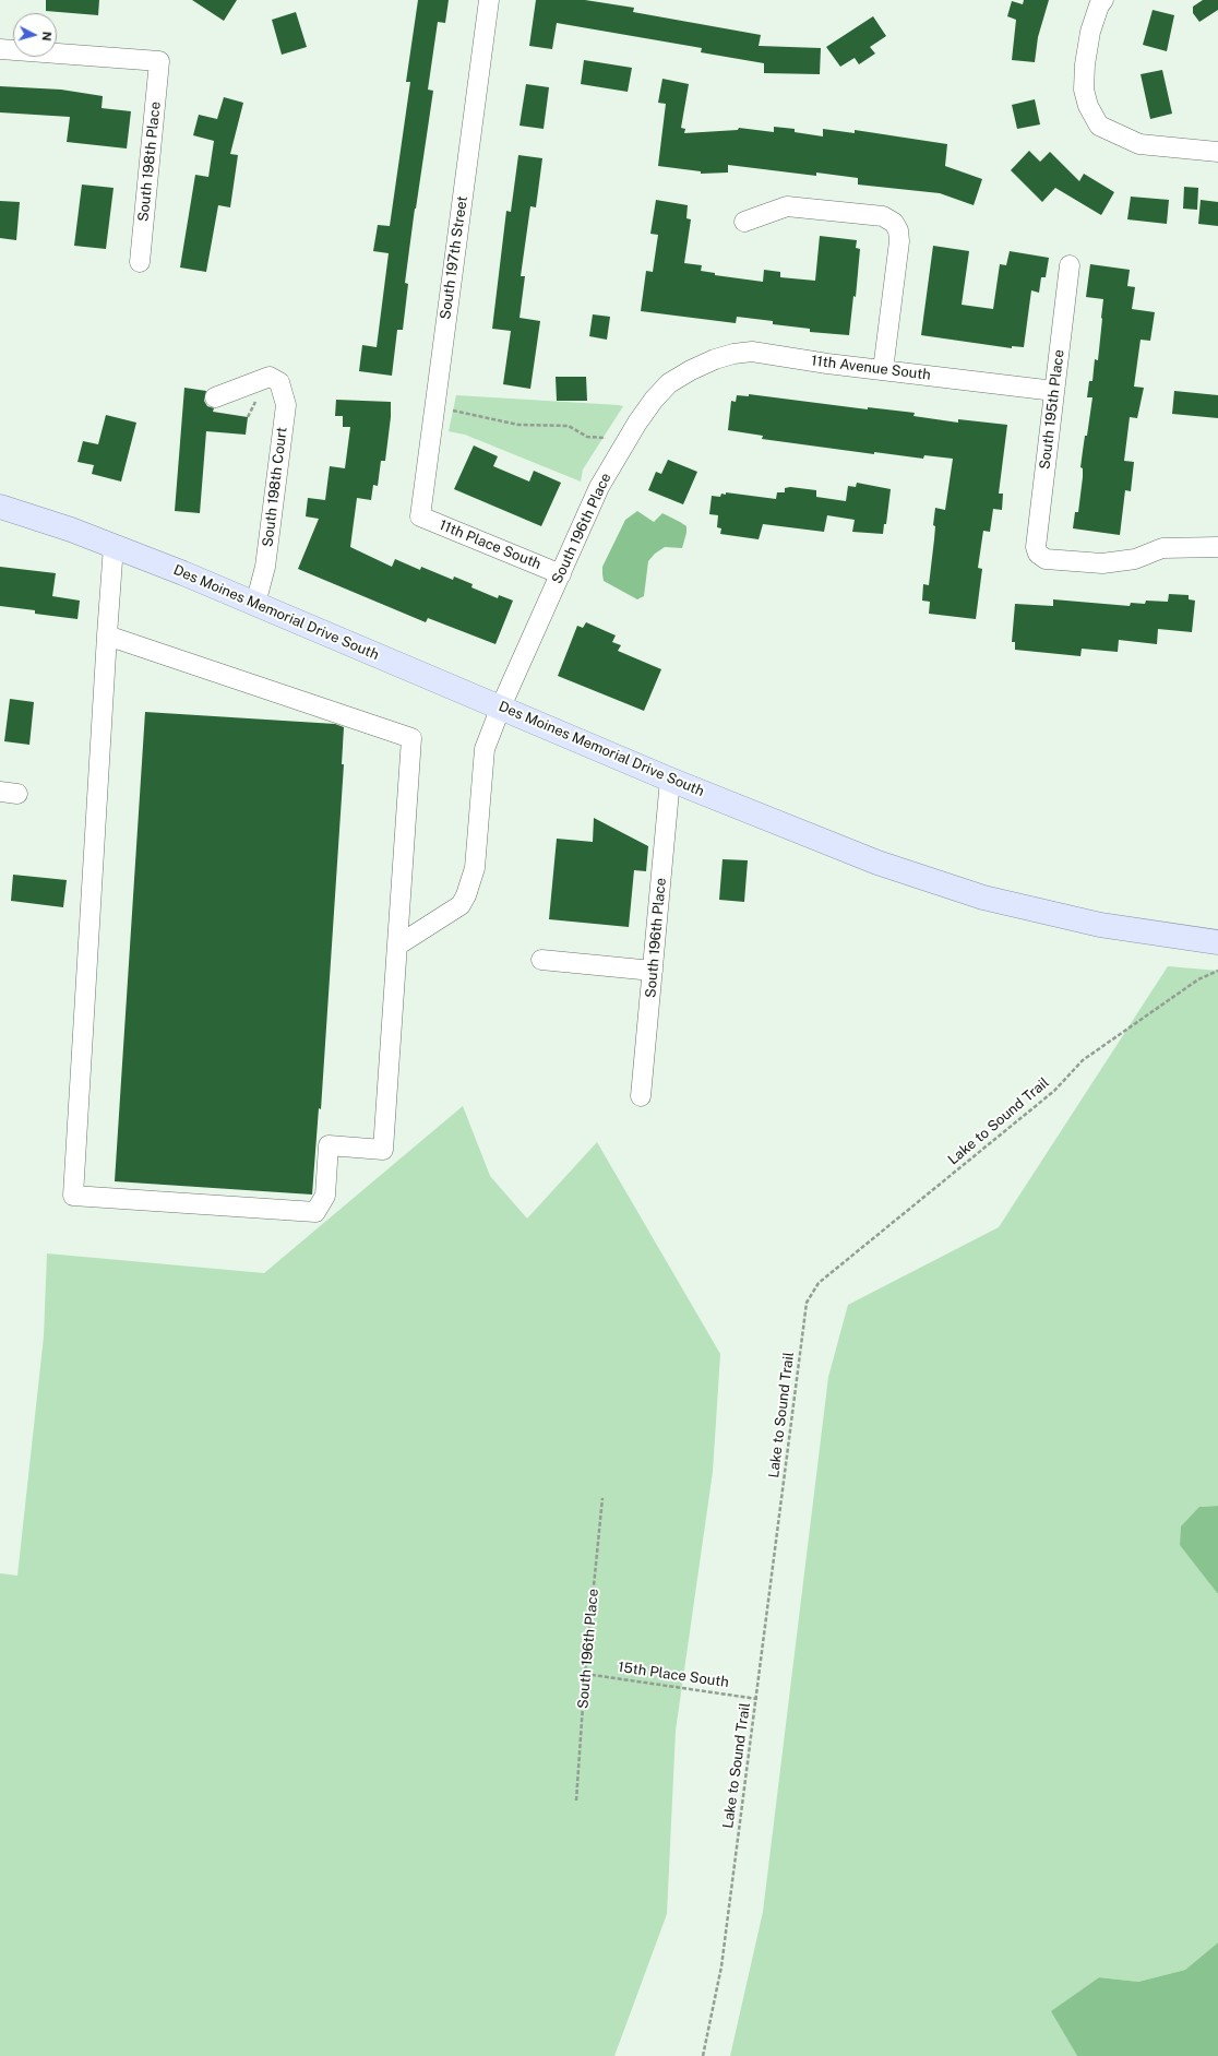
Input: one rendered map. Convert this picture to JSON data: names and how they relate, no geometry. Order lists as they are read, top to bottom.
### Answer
{
  "streets": {
    "main road": ["Des Moines Memorial Drive South"],
    "street": [
      "South 198th Place",
      "South 197th Street",
      "11th Avenue South",
      "South 195th Place",
      "South 198th Court",
      "South 196th Place",
      "11th Place South"
    ],
    "path": ["Lake to Sound Trail", "15th Place South"]
  },
  "crossings": [
    ["South 197th Street", "11th Place South"],
    ["11th Avenue South", "South 195th Place"],
    ["11th Avenue South", "South 196th Place"],
    ["South 198th Court", "Des Moines Memorial Drive South"],
    ["South 196th Place", "11th Place South"],
    ["South 196th Place", "Des Moines Memorial Drive South"],
    ["South 196th Place", "15th Place South"],
    ["Lake to Sound Trail", "15th Place South"]
  ],
  "north": "right"
}
